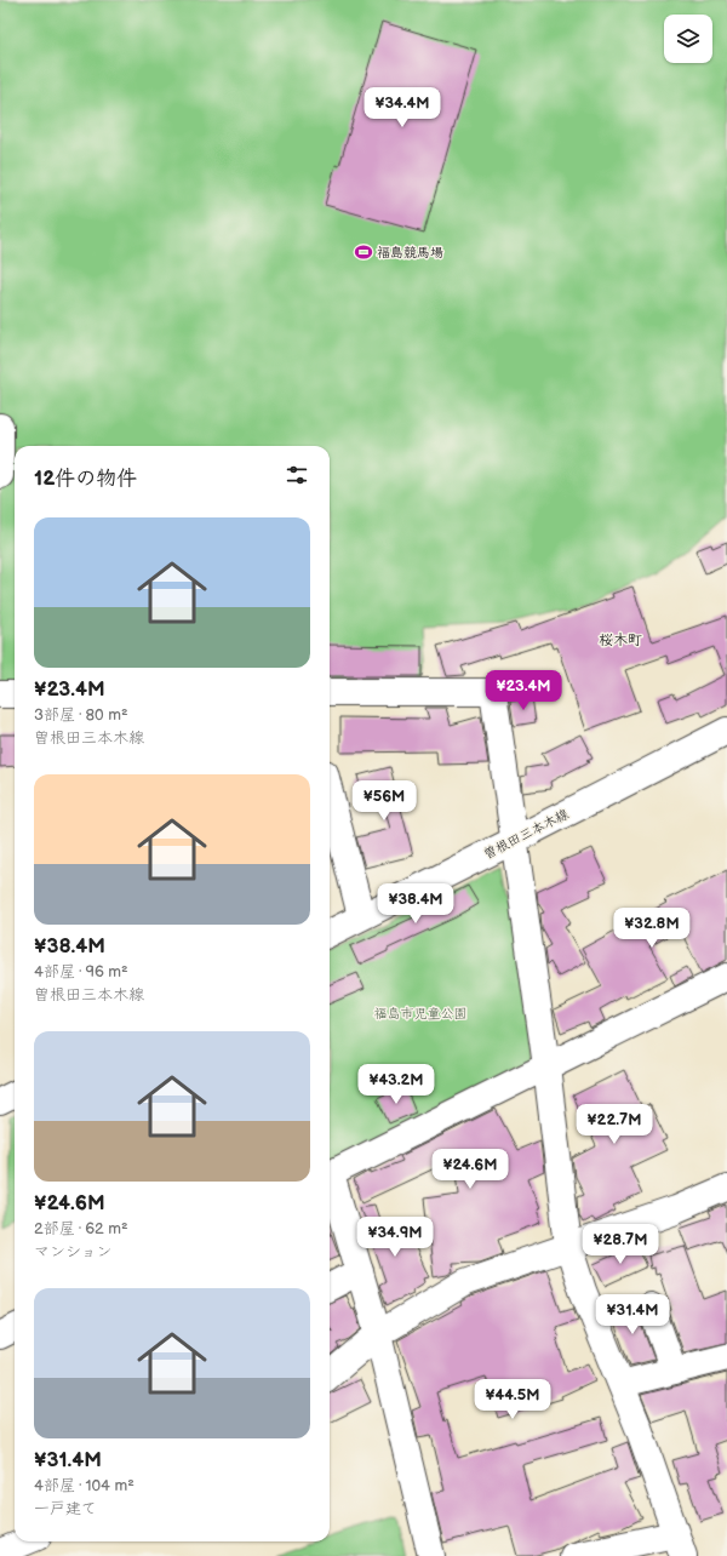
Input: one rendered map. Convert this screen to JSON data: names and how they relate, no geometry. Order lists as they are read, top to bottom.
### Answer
{
  "streets": {
    "street": ["曽根田三本木線"]
  },
  "districts": ["桜木町"],
  "parks": ["福島市児童公園"],
  "places": {
    "sports": ["福島競馬場"]
  },
  "page": {
    "price": [
      "¥34.4M",
      "¥23.4M",
      "¥56M",
      "¥38.4M",
      "¥32.8M",
      "¥43.2M",
      "¥22.7M",
      "¥24.6M",
      "¥34.9M",
      "¥28.7M",
      "¥31.4M",
      "¥44.5M"
    ],
    "heading": "12件の物件",
    "list": [
      {
        "name": "¥23.4M",
        "note": "3部屋 · 80 m² · 曽根田三本木線"
      },
      {
        "name": "¥38.4M",
        "note": "4部屋 · 96 m² · 曽根田三本木線"
      },
      {
        "name": "¥24.6M",
        "note": "2部屋 · 62 m² · マンション"
      },
      {
        "name": "¥31.4M",
        "note": "4部屋 · 104 m² · 一戸建て"
      }
    ]
  }
}
